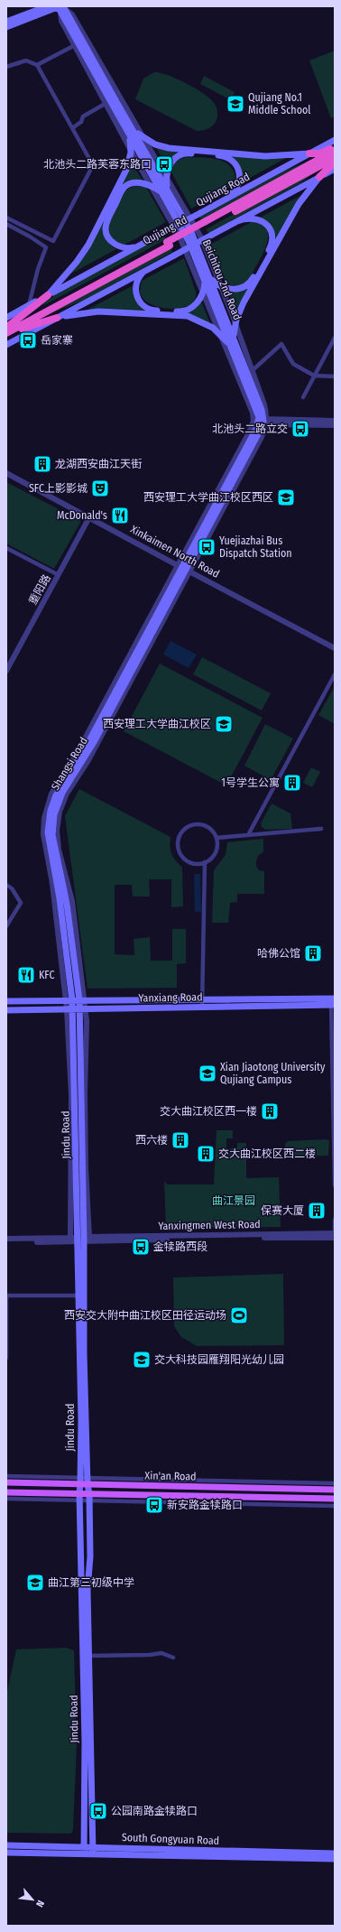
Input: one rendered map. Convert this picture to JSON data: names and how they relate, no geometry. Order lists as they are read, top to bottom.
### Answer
{
  "streets": {
    "highway": ["Qujiang Rd"],
    "main road": [
      "Qujiang Road",
      "Beichitou 2nd Road",
      "Shangsi Road",
      "Yanxiang Road",
      "Jindu Road",
      "Xin'an Road",
      "South Gongyuan Road"
    ],
    "street": ["Xinkaimen North Road", "重阳路", "Yanxingmen West Road"]
  },
  "crossings": [
    ["Xinkaimen North Road", "重阳路"],
    ["Xinkaimen North Road", "Shangsi Road"],
    ["Shangsi Road", "Yanxiang Road"],
    ["Shangsi Road", "Jindu Road"],
    ["Yanxiang Road", "Jindu Road"],
    ["Jindu Road", "Yanxingmen West Road"],
    ["Jindu Road", "Xin'an Road"],
    ["Jindu Road", "South Gongyuan Road"]
  ],
  "parks": ["曲江景园"],
  "places": {
    "school or university": [
      "Qujiang No.1 Middle School",
      "西安理工大学曲江校区西区",
      "西安理工大学曲江校区",
      "Xian Jiaotong University Qujiang Campus",
      "交大科技园雁翔阳光幼儿园",
      "曲江第三初级中学"
    ],
    "bus stop": [
      "北池头二路芙蓉东路口",
      "岳家寨",
      "北池头二路立交",
      "Yuejiazhai Bus Dispatch Station",
      "金犊路西段",
      "新安路金犊路口",
      "公园南路金犊路口"
    ],
    "building": [
      "龙湖西安曲江天街",
      "1号学生公寓",
      "哈佛公馆",
      "交大曲江校区西一楼",
      "西六楼",
      "交大曲江校区西二楼",
      "保赛大厦"
    ],
    "theatre": ["SFC上影影城"],
    "restaurant": ["McDonald's", "KFC"],
    "sports": ["西安交大附中曲江校区田径运动场"]
  },
  "north": "bottom right"
}
